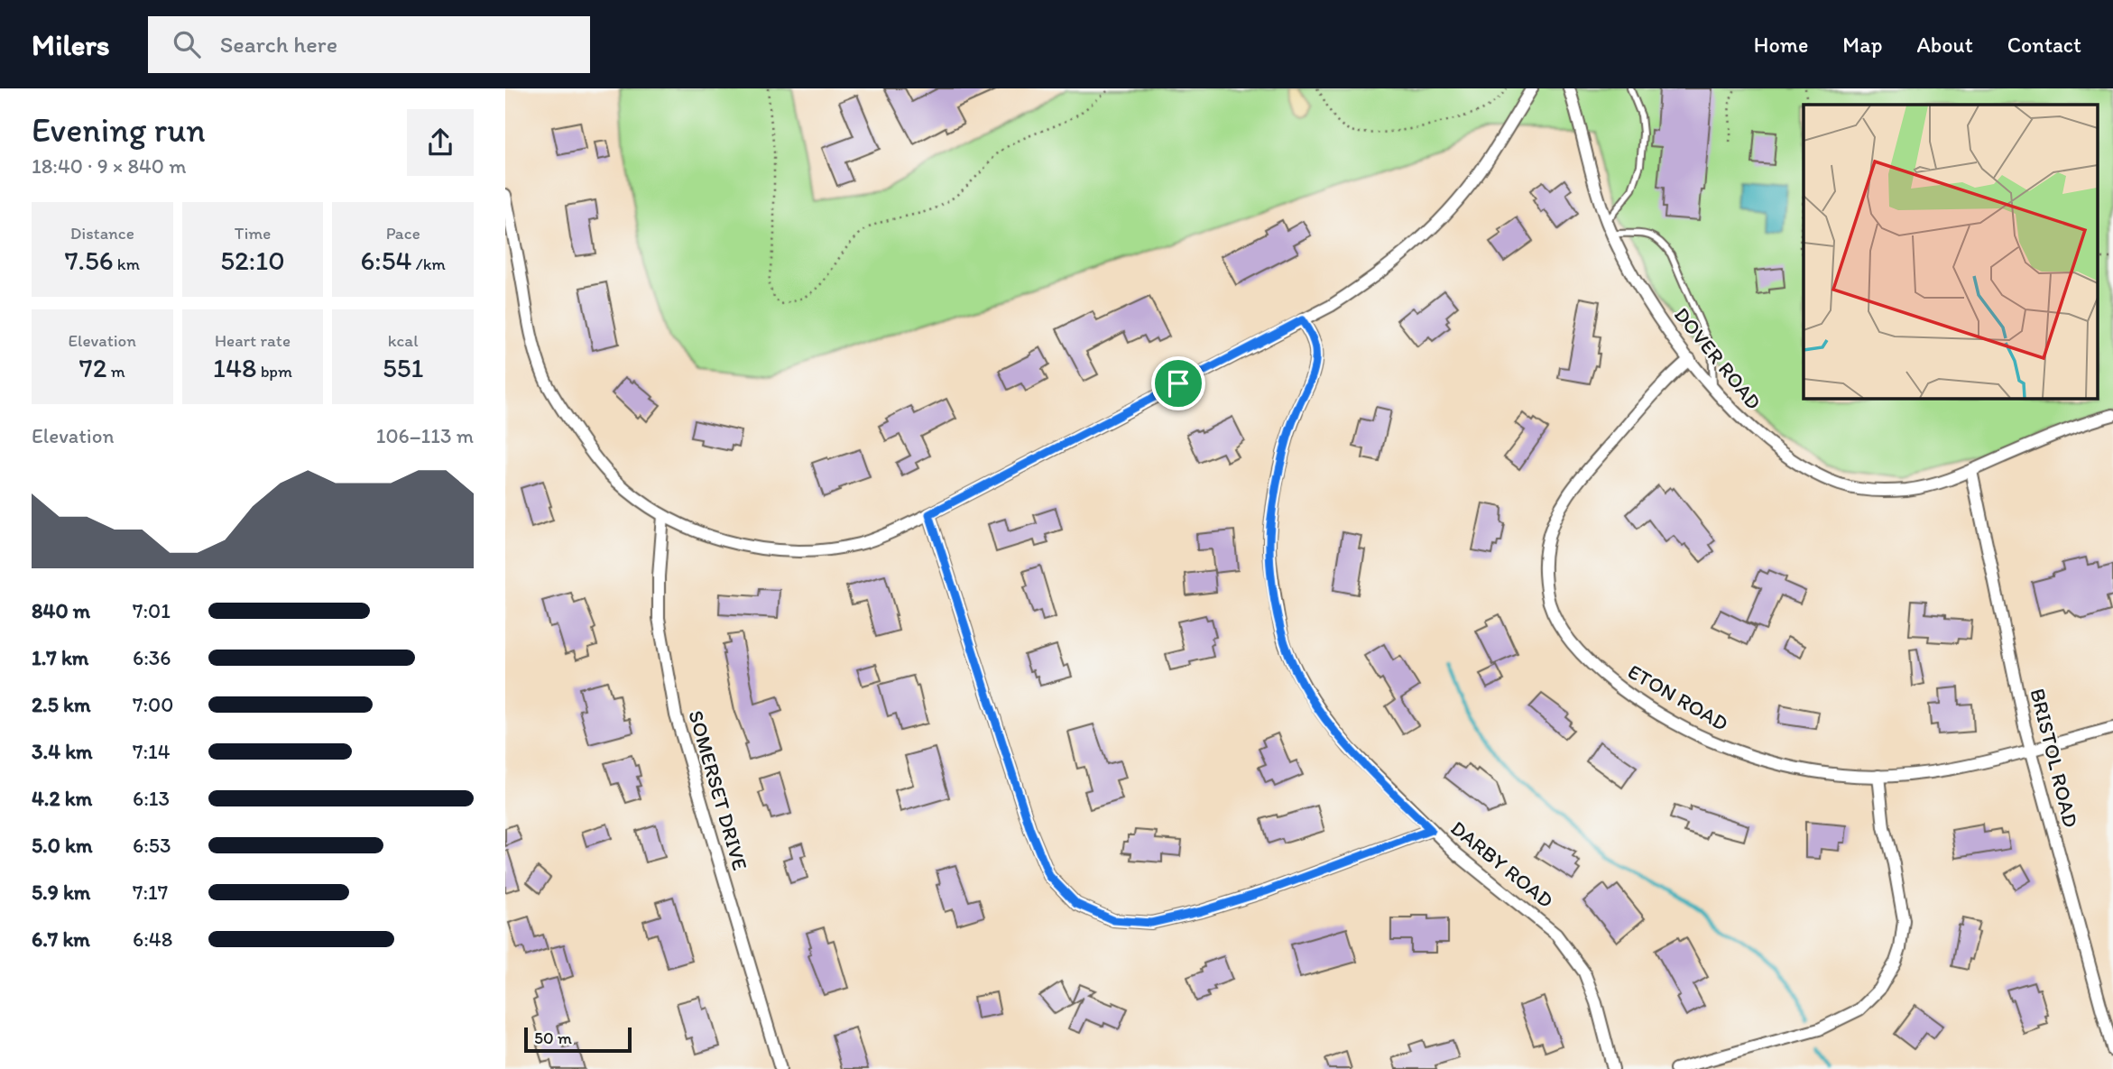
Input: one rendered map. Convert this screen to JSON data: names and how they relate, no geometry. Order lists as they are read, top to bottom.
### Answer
{
  "streets": {
    "street": [
      "DOVER ROAD",
      "ETON ROAD",
      "BRISTOL ROAD",
      "SOMERSET DRIVE",
      "DARBY ROAD"
    ]
  },
  "crossings": [
    ["DOVER ROAD", "ETON ROAD"],
    ["DOVER ROAD", "BRISTOL ROAD"],
    ["ETON ROAD", "BRISTOL ROAD"]
  ],
  "scale_bar": "50 m",
  "page": {
    "header": "Milers",
    "search": "Search here",
    "nav": [
      "Home",
      "Map",
      "About",
      "Contact"
    ],
    "heading": ["Evening run", "18:40 · 9 × 840 m"],
    "stats": [
      ["Distance", "7.56 km"],
      ["Time", "52:10"],
      ["Pace", "6:54 /km"],
      ["Elevation", "72 m"],
      ["Heart rate", "148 bpm"],
      ["kcal", "551"]
    ],
    "chart": ["Elevation", "106–113 m"],
    "list": [
      {
        "name": "840 m",
        "note": "7:01"
      },
      {
        "name": "1.7 km",
        "note": "6:36"
      },
      {
        "name": "2.5 km",
        "note": "7:00"
      },
      {
        "name": "3.4 km",
        "note": "7:14"
      },
      {
        "name": "4.2 km",
        "note": "6:13"
      },
      {
        "name": "5.0 km",
        "note": "6:53"
      },
      {
        "name": "5.9 km",
        "note": "7:17"
      },
      {
        "name": "6.7 km",
        "note": "6:48"
      }
    ],
    "scale": "50 m"
  }
}
